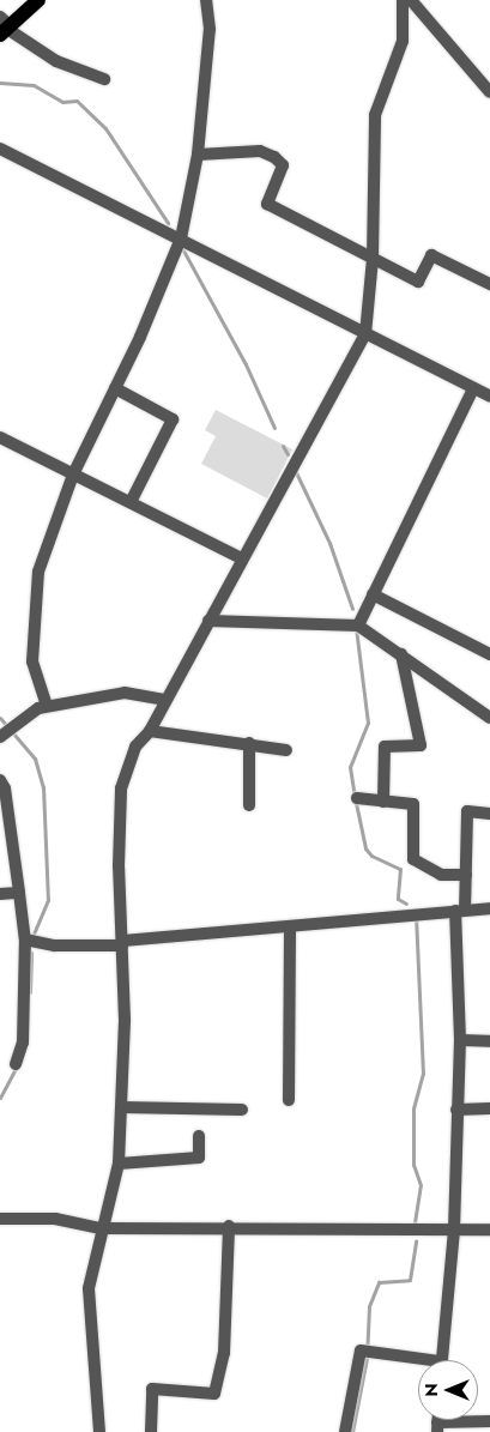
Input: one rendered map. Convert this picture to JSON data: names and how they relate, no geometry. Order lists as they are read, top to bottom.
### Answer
{
  "north": "left"
}
